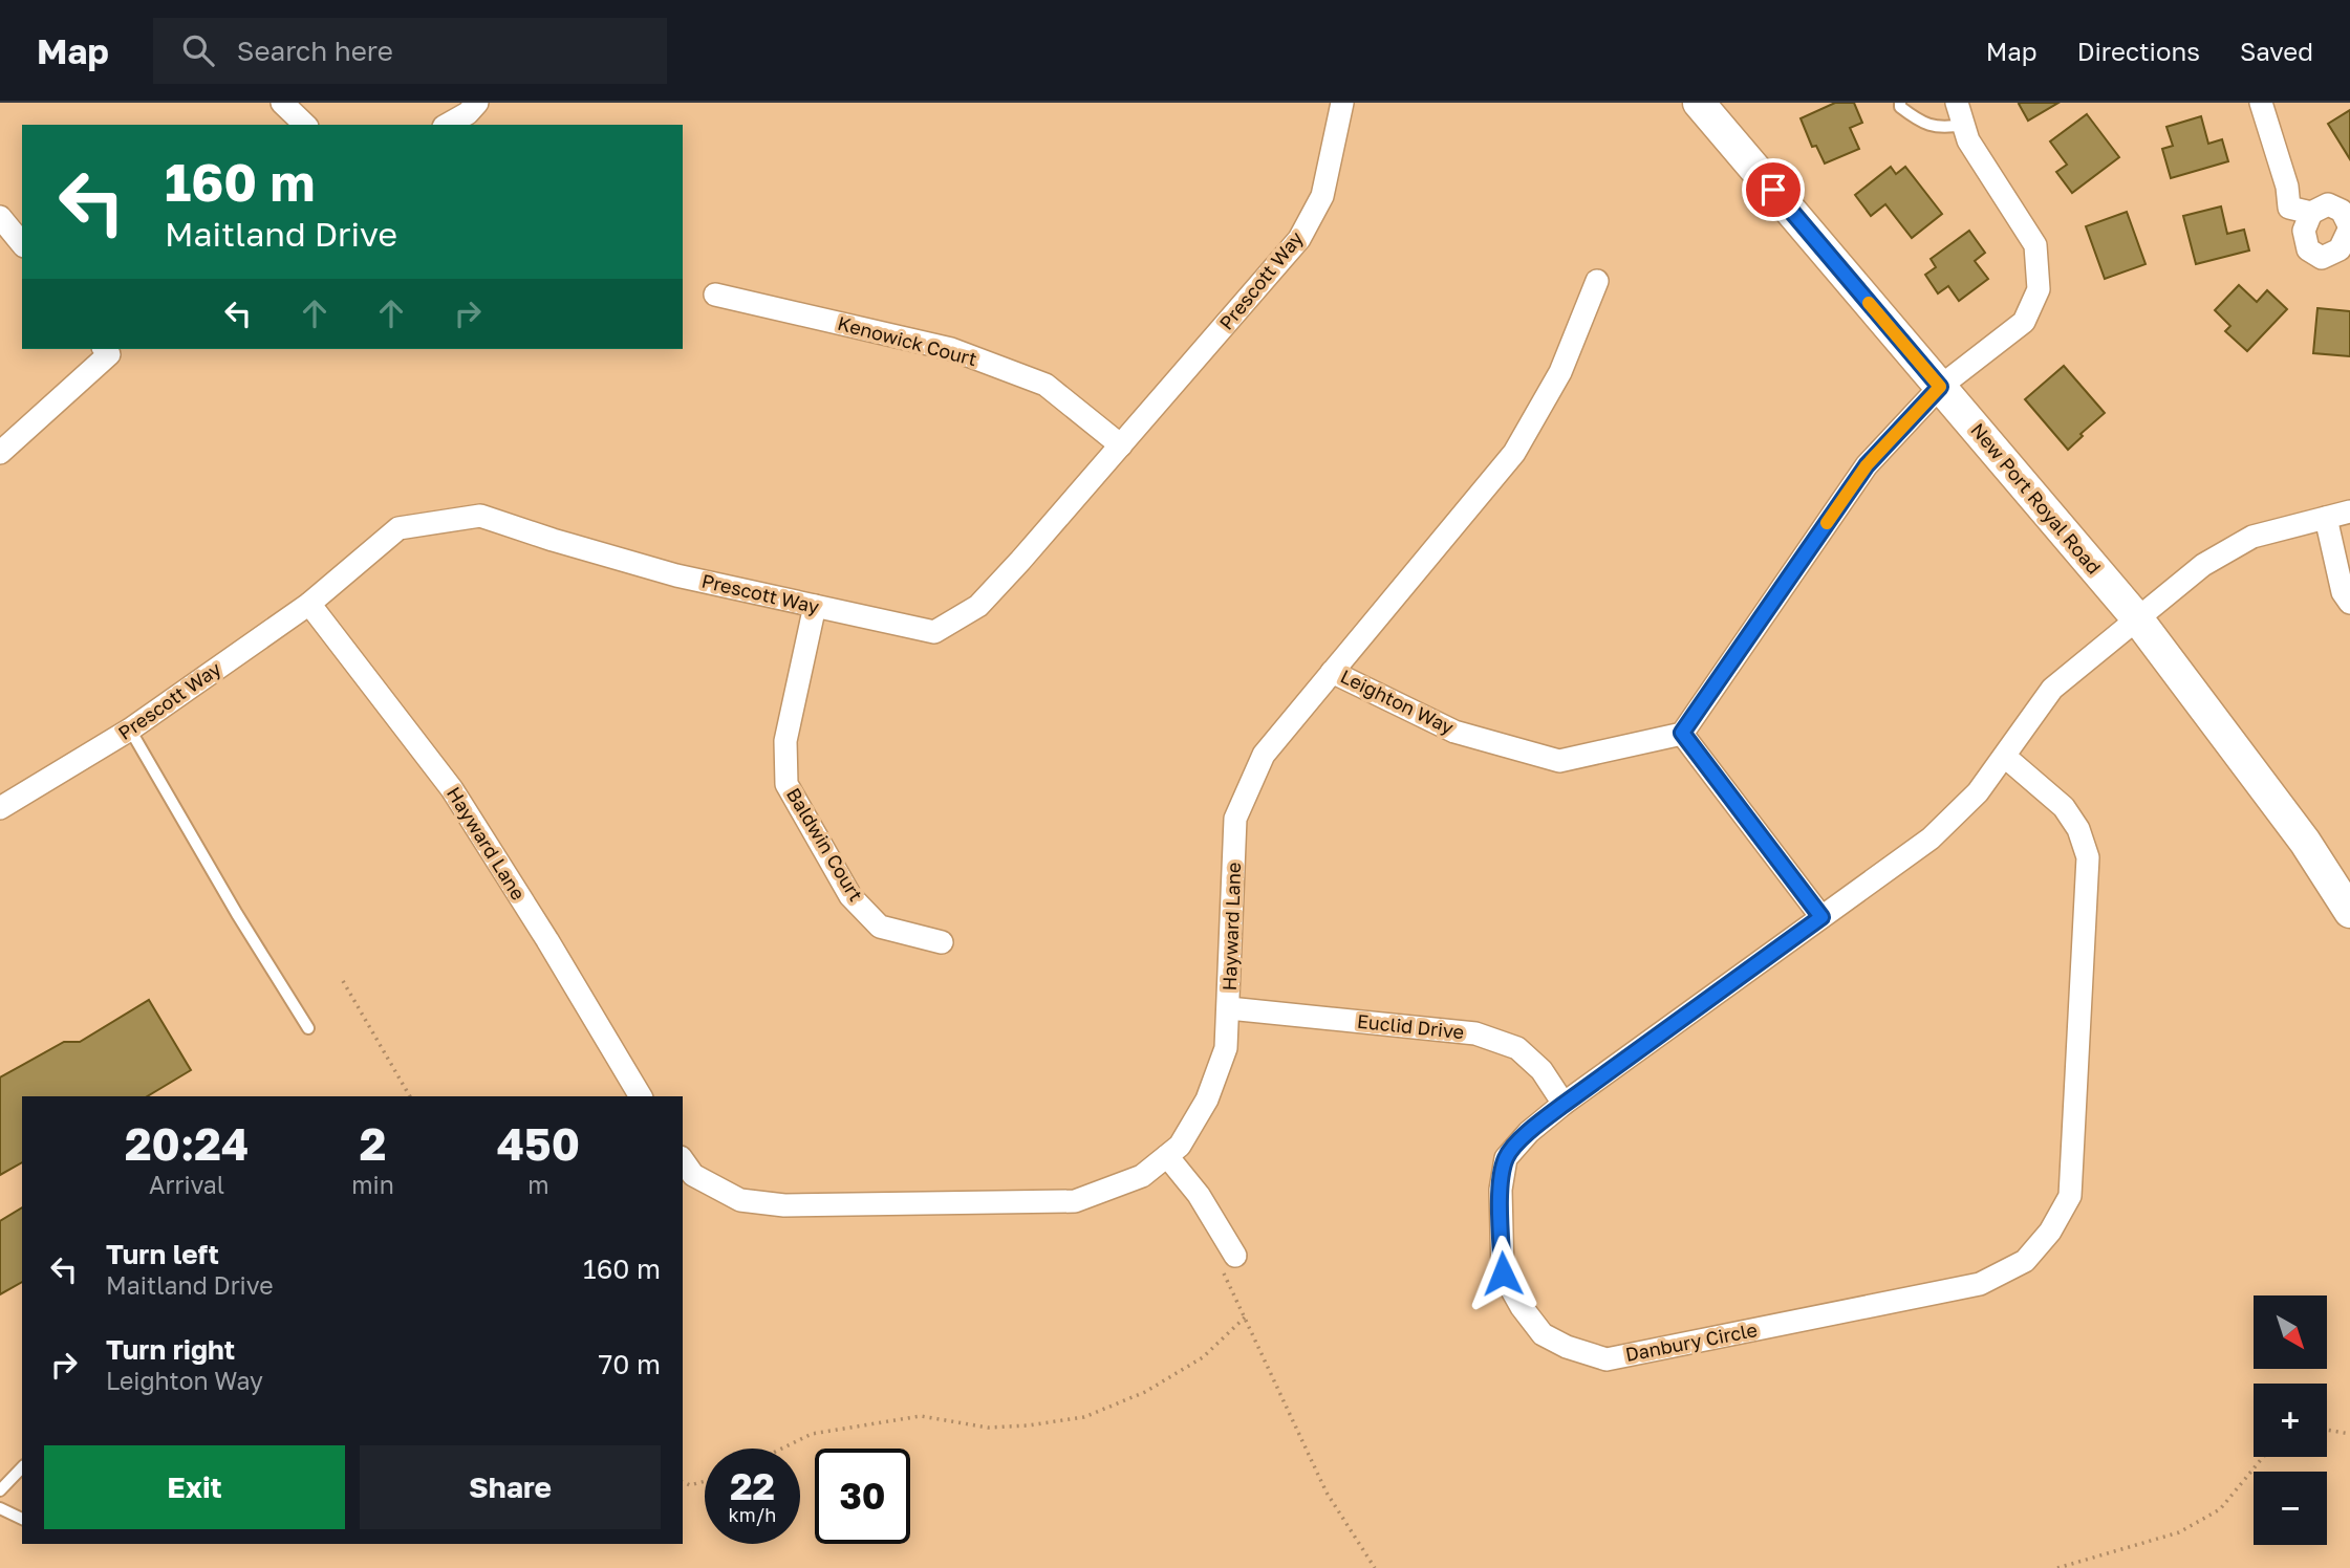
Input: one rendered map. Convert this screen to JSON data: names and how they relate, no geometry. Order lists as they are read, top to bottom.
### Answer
{
  "streets": {
    "street": [
      "Prescott Way",
      "Kenowick Court",
      "New Port Royal Road",
      "Leighton Way",
      "Hayward Lane",
      "Baldwin Court",
      "Euclid Drive",
      "Danbury Circle"
    ]
  },
  "crossings": [
    ["Prescott Way", "Kenowick Court"],
    ["Prescott Way", "Hayward Lane"],
    ["Prescott Way", "Baldwin Court"],
    ["New Port Royal Road", "Danbury Circle"],
    ["Leighton Way", "Hayward Lane"],
    ["Hayward Lane", "Euclid Drive"],
    ["Euclid Drive", "Danbury Circle"]
  ],
  "north": "bottom right",
  "page": {
    "header": "Map",
    "search": "Search here",
    "nav": ["Map", "Directions", "Saved"],
    "turn": ["160 m", "Maitland Drive"],
    "eta": [
      "20:24",
      "Arrival",
      "2",
      "min",
      "450",
      "m"
    ],
    "list": [
      {
        "name": "Turn left",
        "note": "Maitland Drive",
        "value": "160 m"
      },
      {
        "name": "Turn right",
        "note": "Leighton Way",
        "value": "70 m"
      }
    ],
    "map_buttons": ["+", "−"],
    "buttons": ["Exit", "Share"],
    "speed": "22 km/h",
    "limit": "30"
  }
}
